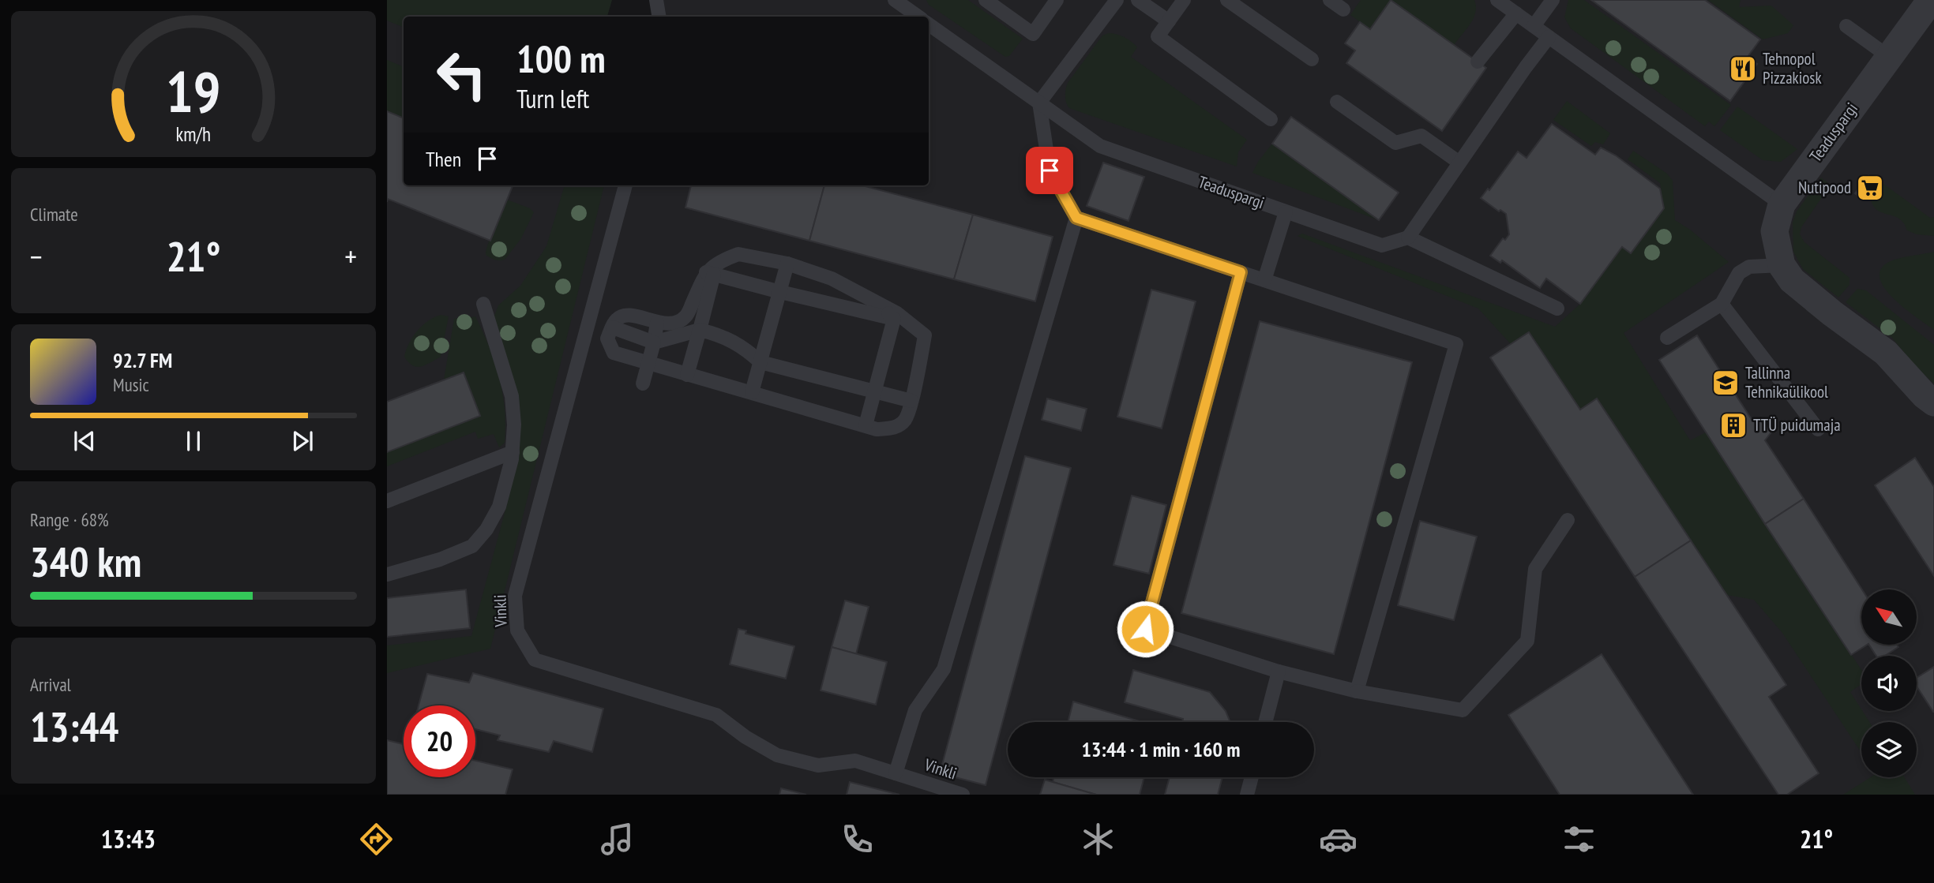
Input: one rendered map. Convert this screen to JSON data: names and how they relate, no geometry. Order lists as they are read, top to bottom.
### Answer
{
  "streets": {
    "street": ["Teaduspargi"],
    "lane": ["Vinkli"]
  },
  "places": {
    "restaurant": ["Tehnopol Pizzakiosk"],
    "supermarket": ["Nutipood"],
    "school or university": ["Tallinna Tehnikaülikool"],
    "building": ["TTÜ puidumaja"]
  },
  "north": "top left",
  "page": {
    "turn": ["100 m", "Turn left"],
    "then": "Then",
    "tile": [
      "Climate",
      ["Range · 68%", "340 km"],
      ["Arrival", "13:44"]
    ],
    "heat": ["−", "21°", "+"],
    "song": ["92.7 FM", "Music"],
    "limit": "20",
    "trip": "13:44 · 1 min · 160 m",
    "tabs": ["13:43", "21°"],
    "gauge": ["19", "km/h"]
  }
}
